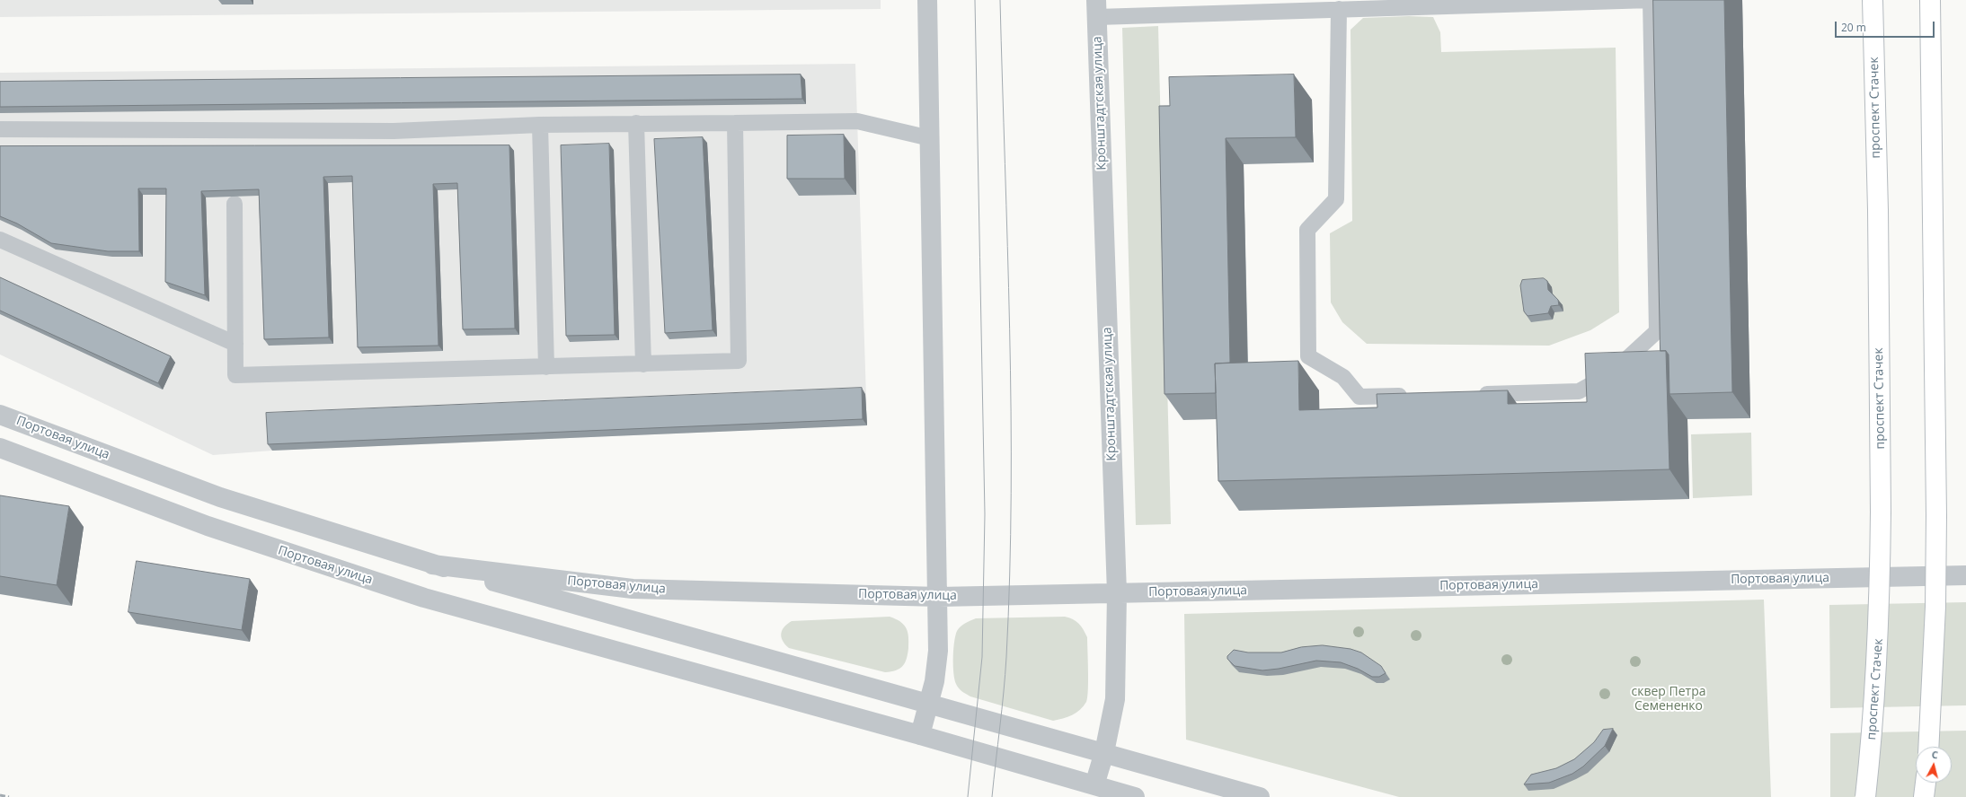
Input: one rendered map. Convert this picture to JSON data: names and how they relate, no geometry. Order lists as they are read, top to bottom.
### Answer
{
  "streets": {
    "main road": ["проспект Стачек"],
    "street": ["Кронштадтская улица", "Портовая улица"]
  },
  "crossings": [
    ["Кронштадтская улица", "Портовая улица"]
  ],
  "parks": ["сквер Петра Семененко"],
  "scale_bar": "20 m",
  "north": "top"
}
